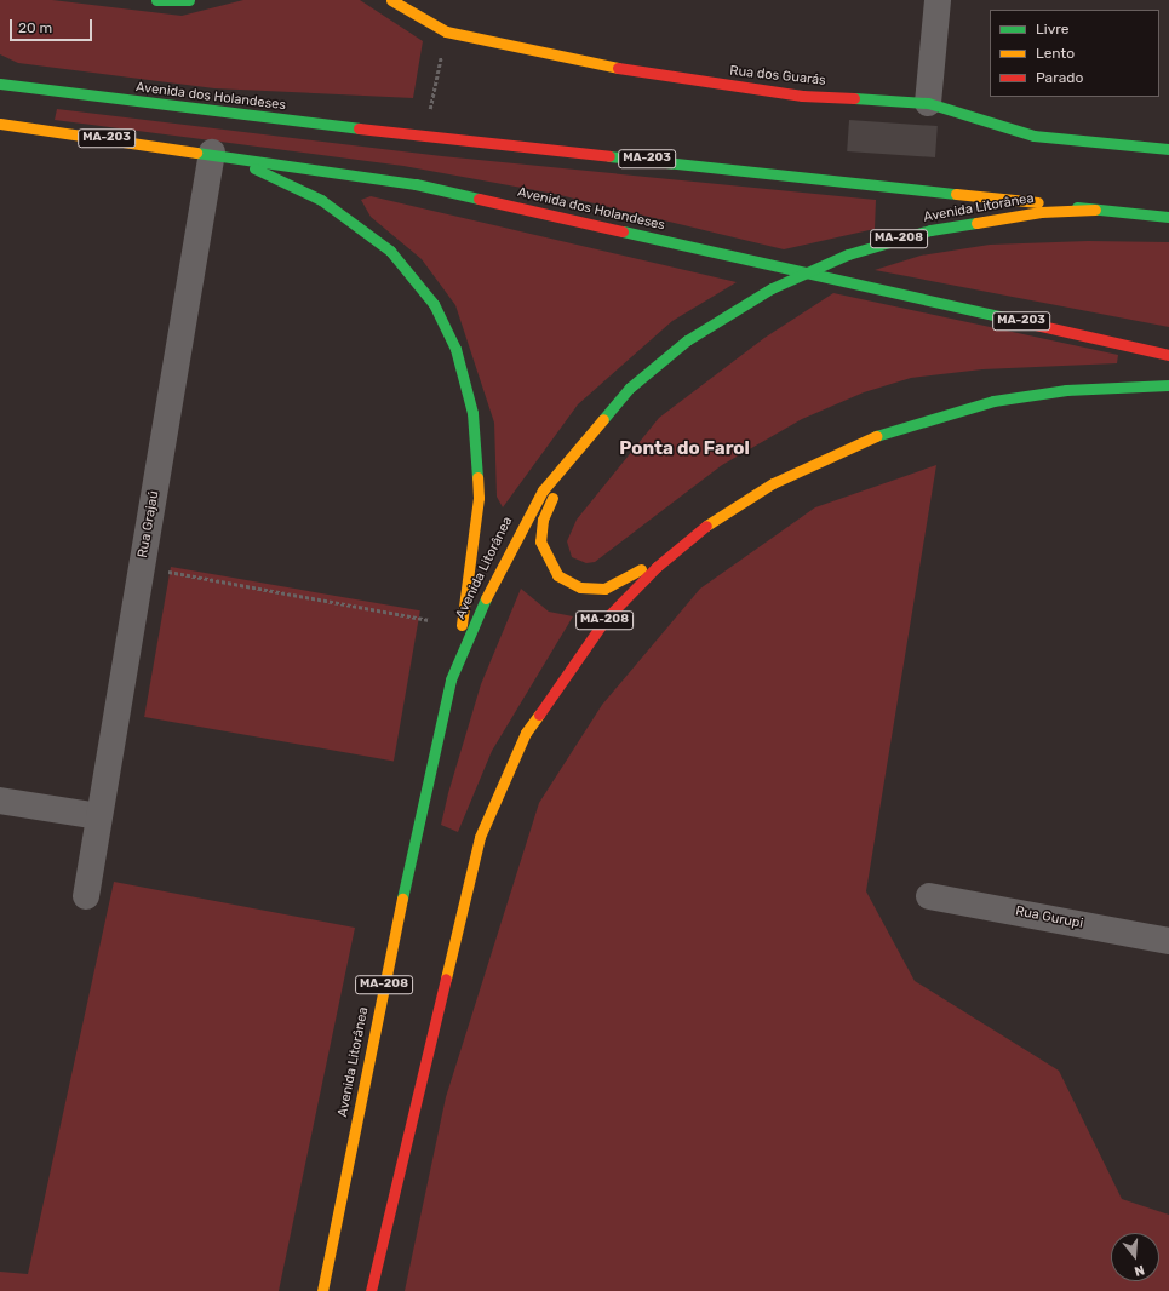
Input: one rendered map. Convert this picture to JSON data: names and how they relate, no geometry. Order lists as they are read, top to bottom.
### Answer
{
  "streets": {
    "main road": [
      "Rua dos Guarás",
      "Avenida dos Holandeses",
      "MA-203",
      "Avenida Litorânea",
      "MA-208"
    ],
    "street": ["Rua Grajaú", "Rua Gurupi"]
  },
  "crossings": [
    ["Avenida dos Holandeses", "Avenida Litorânea"],
    ["Avenida dos Holandeses", "Rua Grajaú"]
  ],
  "districts": ["Ponta do Farol"],
  "legend": ["Livre", "Lento", "Parado"],
  "scale_bar": "20 m",
  "north": "bottom"
}
